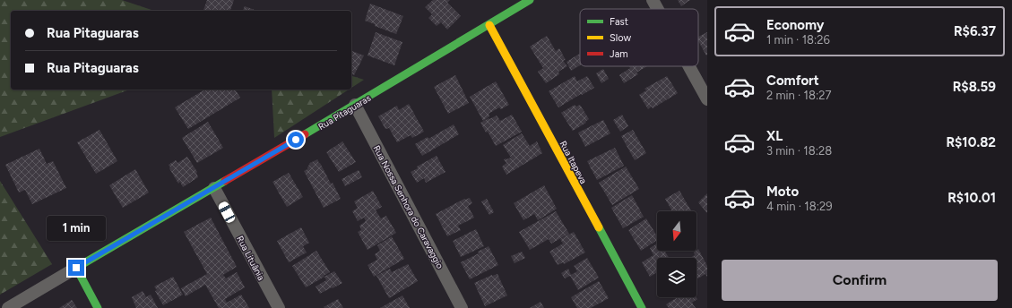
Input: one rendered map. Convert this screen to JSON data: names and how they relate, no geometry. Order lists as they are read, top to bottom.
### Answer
{
  "streets": {
    "street": [
      "Rua Pitaguaras",
      "Rua Itapeva",
      "Rua Nossa Senhora do Caravaggio",
      "Rua Lituânia"
    ]
  },
  "crossings": [
    ["Rua Pitaguaras", "Rua Itapeva"],
    ["Rua Pitaguaras", "Rua Nossa Senhora do Caravaggio"],
    ["Rua Pitaguaras", "Rua Lituânia"]
  ],
  "legend": ["Fast", "Slow", "Jam"],
  "north": "bottom",
  "page": {
    "list": [
      {
        "name": "Economy",
        "note": "1 min · 18:26",
        "value": "R$6.37"
      },
      {
        "name": "Comfort",
        "note": "2 min · 18:27",
        "value": "R$8.59"
      },
      {
        "name": "XL",
        "note": "3 min · 18:28",
        "value": "R$10.82"
      },
      {
        "name": "Moto",
        "note": "4 min · 18:29",
        "value": "R$10.01"
      }
    ],
    "banner": ["Rua Pitaguaras", "Rua Pitaguaras"],
    "bubble": "1 min",
    "buttons": "Confirm"
  }
}
